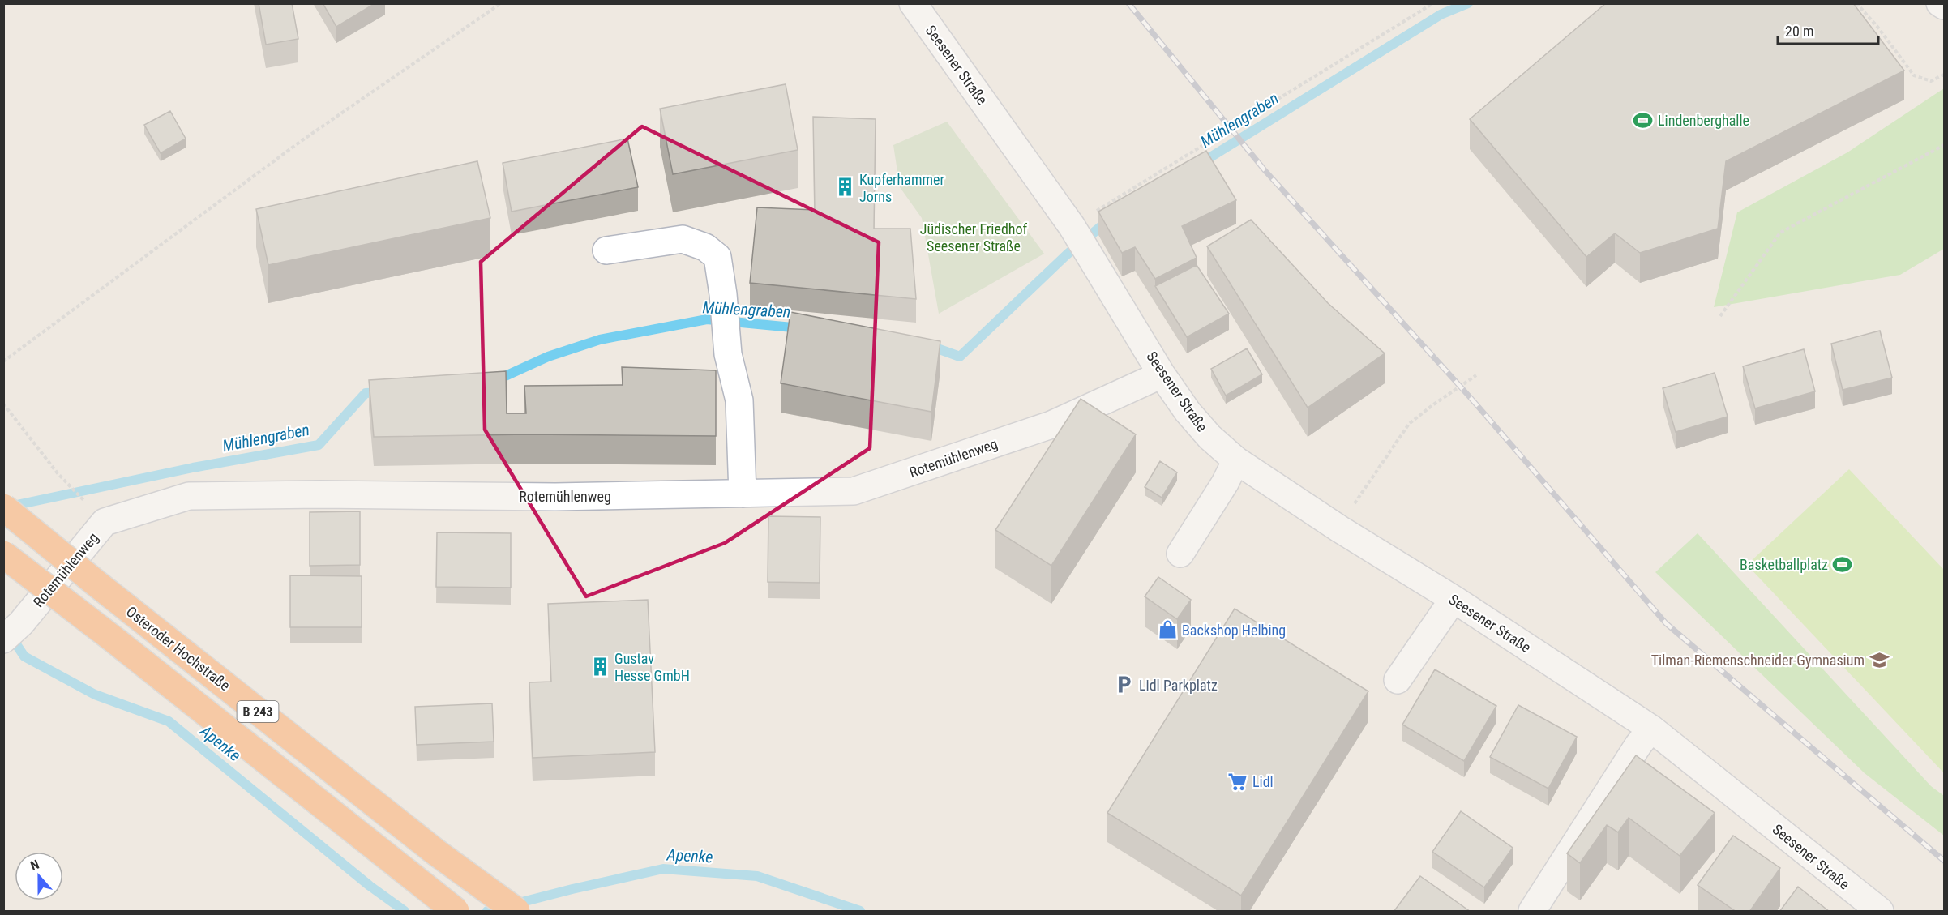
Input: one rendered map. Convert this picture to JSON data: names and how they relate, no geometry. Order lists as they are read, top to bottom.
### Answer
{
  "streets": {
    "highway": ["Osteroder Hochstraße", "B 243"],
    "street": ["Seesener Straße", "Rotemühlenweg"]
  },
  "crossings": [
    ["Seesener Straße", "Rotemühlenweg"]
  ],
  "water": ["Mühlengraben", "Apenke"],
  "parks": ["Jüdischer Friedhof Seesener Straße"],
  "places": {
    "sports": ["Lindenberghalle", "Basketballplatz"],
    "building": ["Kupferhammer Jorns", "Gustav Hesse GmbH"],
    "shop": ["Backshop Helbing"],
    "school or university": ["Tilman-Riemenschneider-Gymnasium"],
    "parking": ["Lidl Parkplatz"],
    "supermarket": ["Lidl"]
  },
  "scale_bar": "20 m",
  "north": "top"
}
